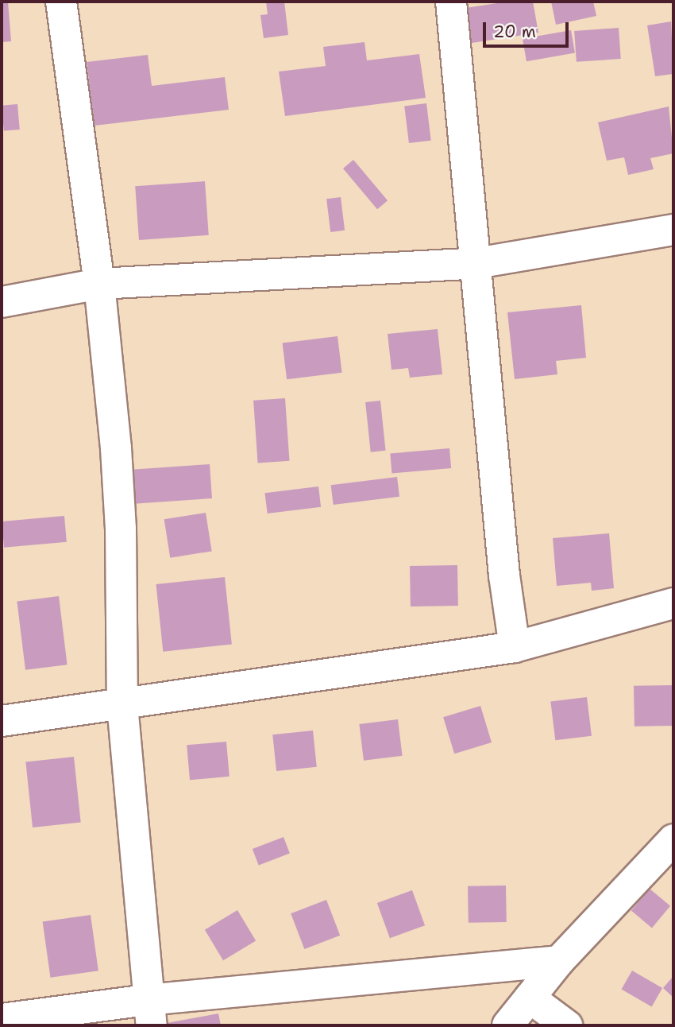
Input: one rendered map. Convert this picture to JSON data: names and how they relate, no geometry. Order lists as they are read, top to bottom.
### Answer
{
  "scale_bar": "20 m"
}
